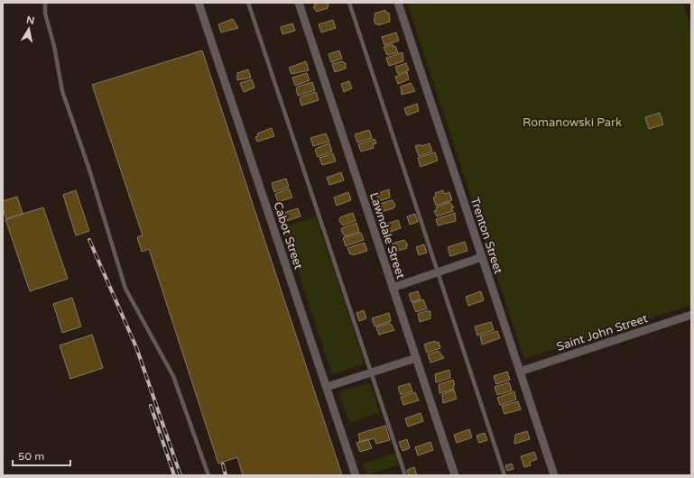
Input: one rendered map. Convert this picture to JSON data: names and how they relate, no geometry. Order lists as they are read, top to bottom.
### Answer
{
  "streets": {
    "street": [
      "Cabot Street",
      "Lawndale Street",
      "Trenton Street",
      "Saint John Street"
    ]
  },
  "crossings": [
    ["Trenton Street", "Saint John Street"]
  ],
  "parks": ["Romanowski Park"],
  "scale_bar": "50 m",
  "north": "top"
}
